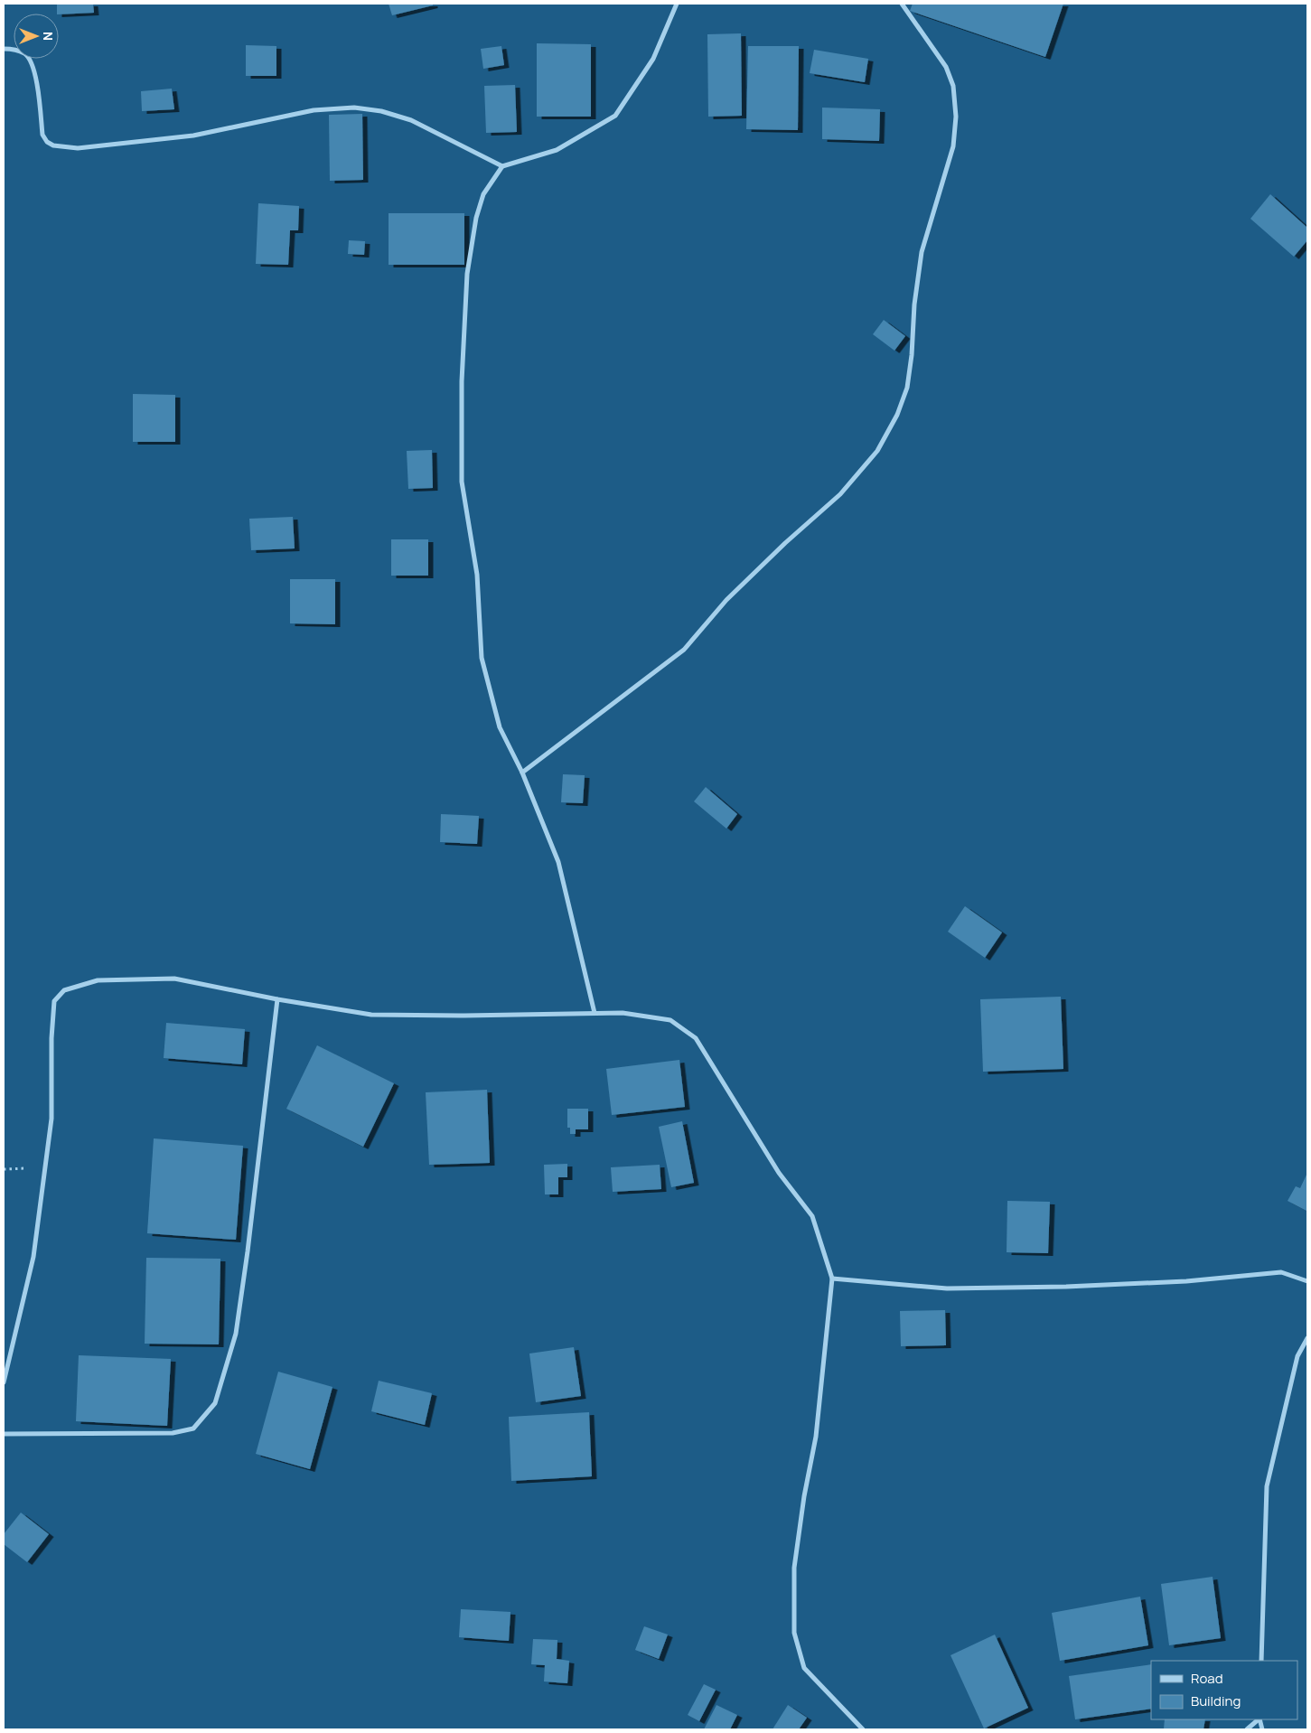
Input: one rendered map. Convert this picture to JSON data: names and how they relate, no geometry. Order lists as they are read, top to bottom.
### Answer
{
  "legend": ["Road", "Building"],
  "north": "right"
}
